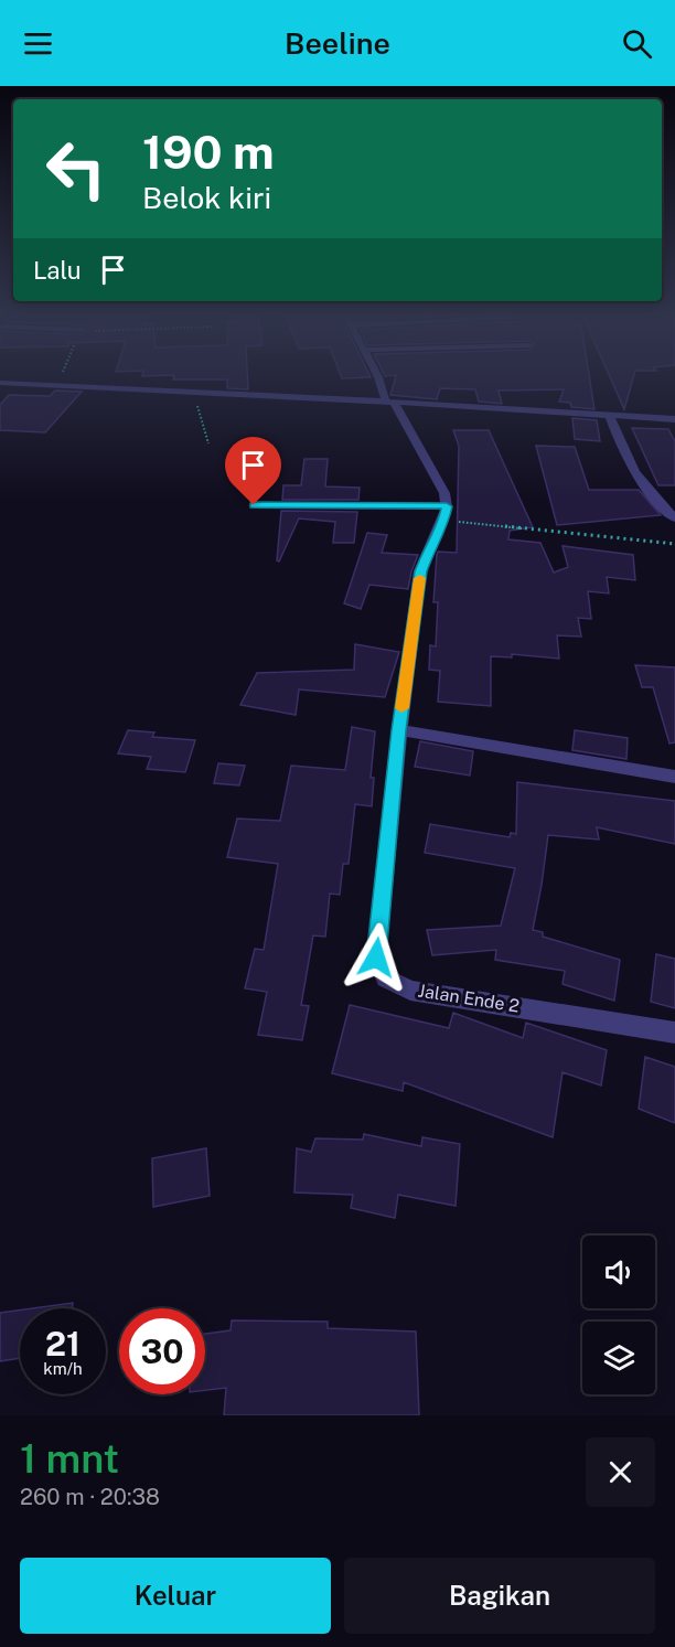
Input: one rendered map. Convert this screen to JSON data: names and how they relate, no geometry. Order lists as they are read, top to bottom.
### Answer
{
  "streets": {
    "street": ["Jalan Ende 2"]
  },
  "page": {
    "header": "Beeline",
    "turn": ["190 m", "Belok kiri"],
    "then": "Lalu",
    "speed": "21 km/h",
    "limit": "30",
    "heading": ["1 mnt", "260 m · 20:38"],
    "buttons": ["Keluar", "Bagikan"]
  }
}
